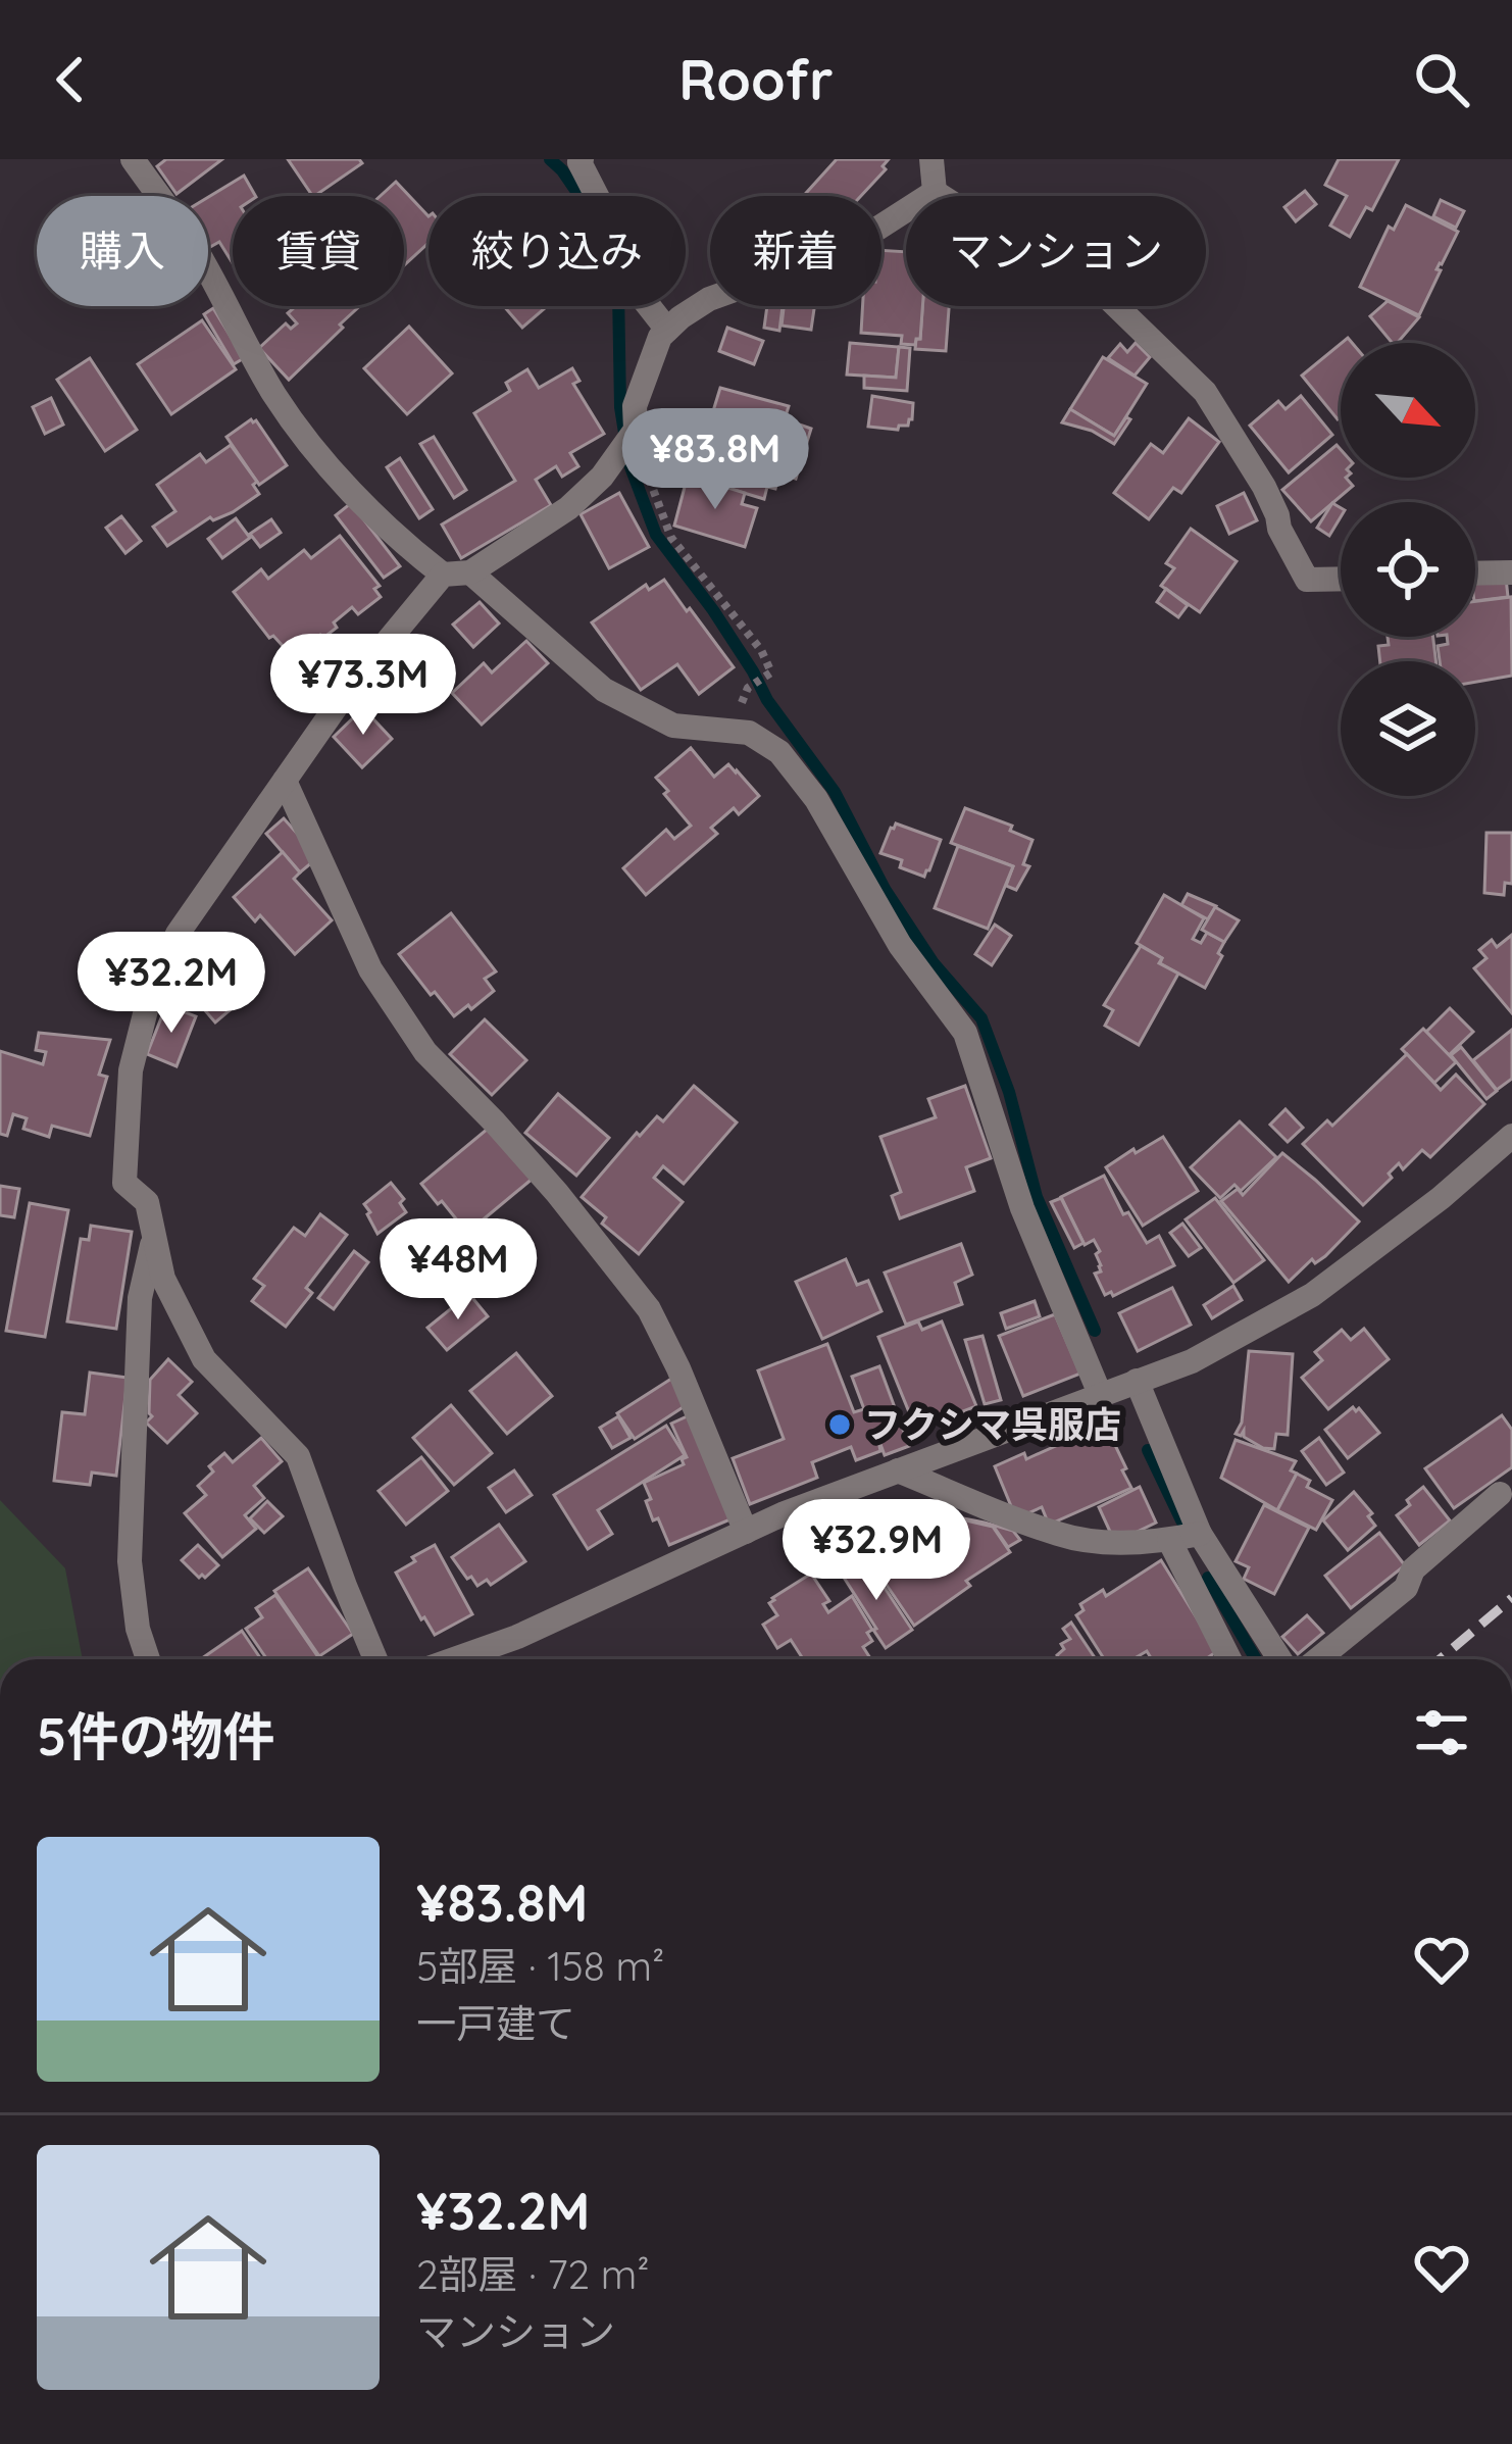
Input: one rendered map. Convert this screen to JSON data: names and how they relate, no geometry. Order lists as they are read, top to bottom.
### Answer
{
  "places": ["フクシマ呉服店"],
  "north": "bottom right",
  "page": {
    "header": "Roofr",
    "chip": [
      "購入",
      "賃貸",
      "絞り込み",
      "新着",
      "マンション"
    ],
    "price": [
      "¥83.8M",
      "¥73.3M",
      "¥32.2M",
      "¥48M",
      "¥32.9M"
    ],
    "heading": "5件の物件",
    "list": [
      {
        "name": "¥83.8M",
        "note": "5部屋 · 158 m² · 一戸建て"
      },
      {
        "name": "¥32.2M",
        "note": "2部屋 · 72 m² · マンション"
      }
    ]
  }
}
